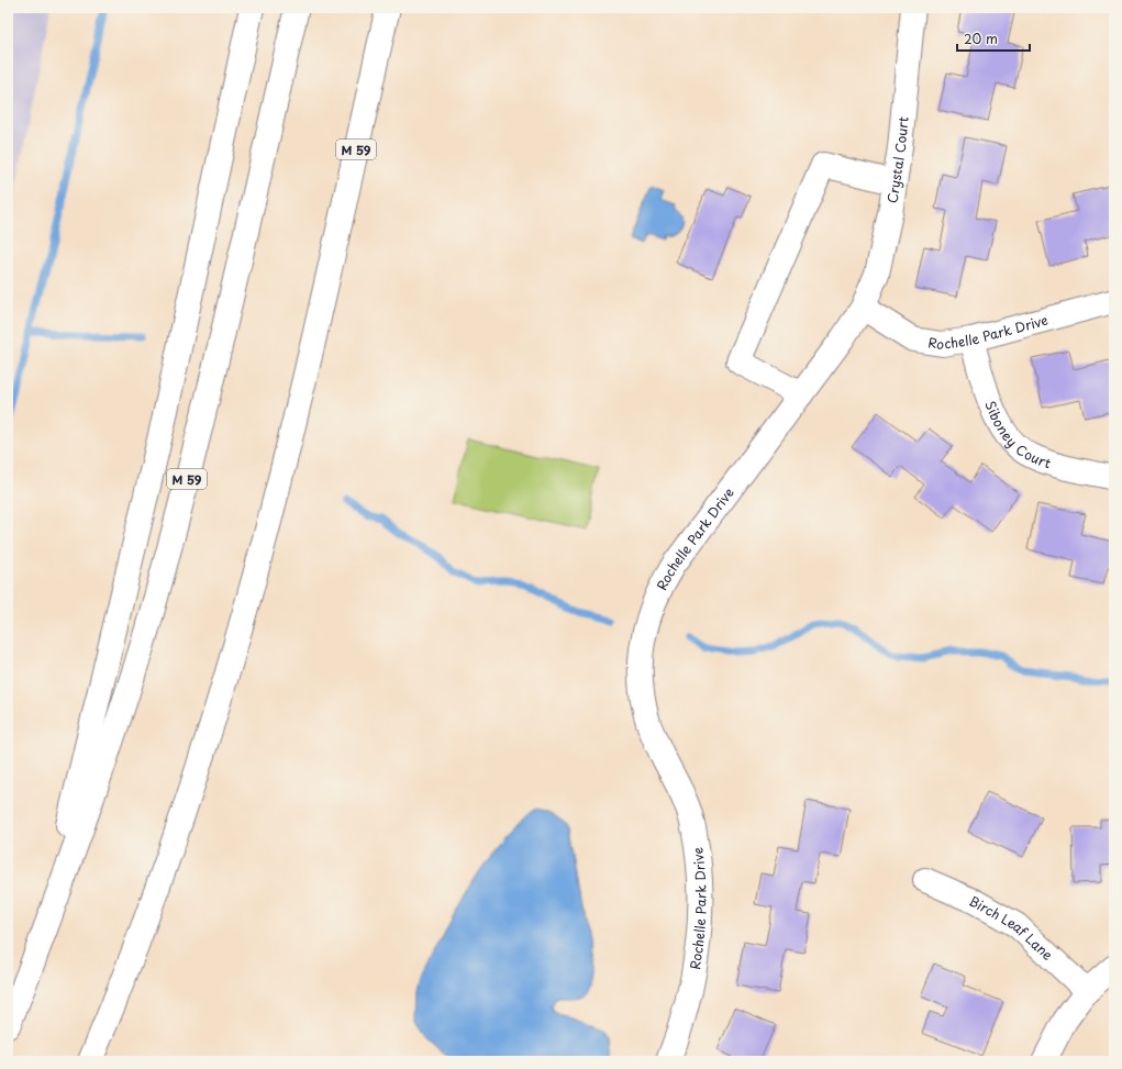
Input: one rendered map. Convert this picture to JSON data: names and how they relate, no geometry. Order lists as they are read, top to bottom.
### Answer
{
  "streets": {
    "main road": [
      "M 59",
      "Crystal Court",
      "Rochelle Park Drive",
      "Siboney Court",
      "Birch Leaf Lane"
    ]
  },
  "crossings": [
    ["Crystal Court", "Rochelle Park Drive"],
    ["Rochelle Park Drive", "Siboney Court"]
  ],
  "scale_bar": "20 m"
}
